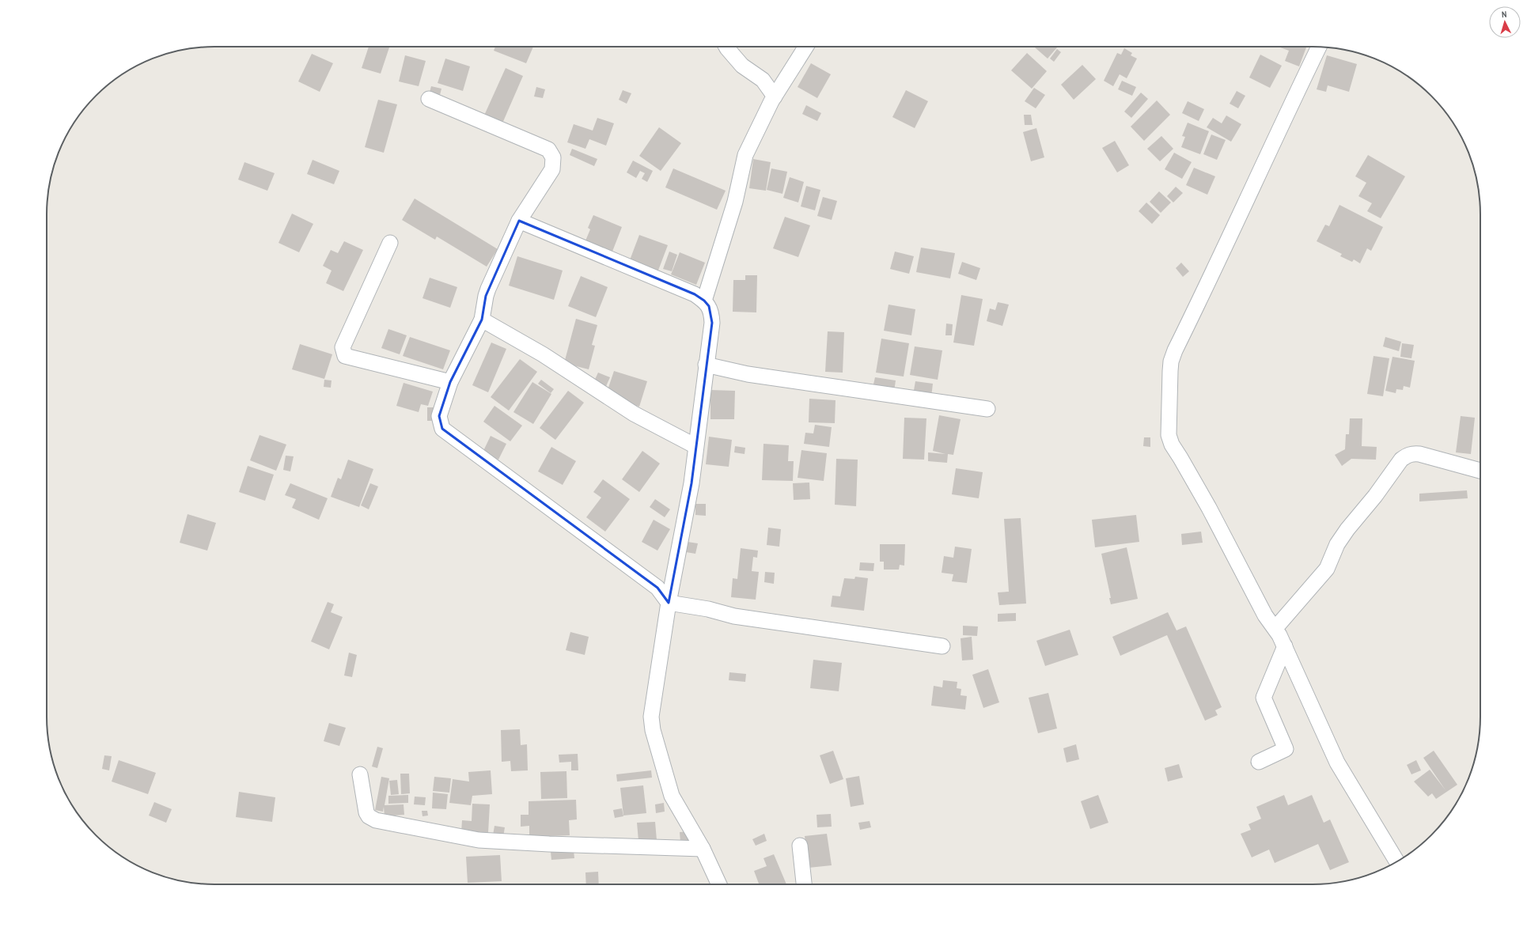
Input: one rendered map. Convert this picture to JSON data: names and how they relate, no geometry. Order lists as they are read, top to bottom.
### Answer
{
  "north": "top"
}
